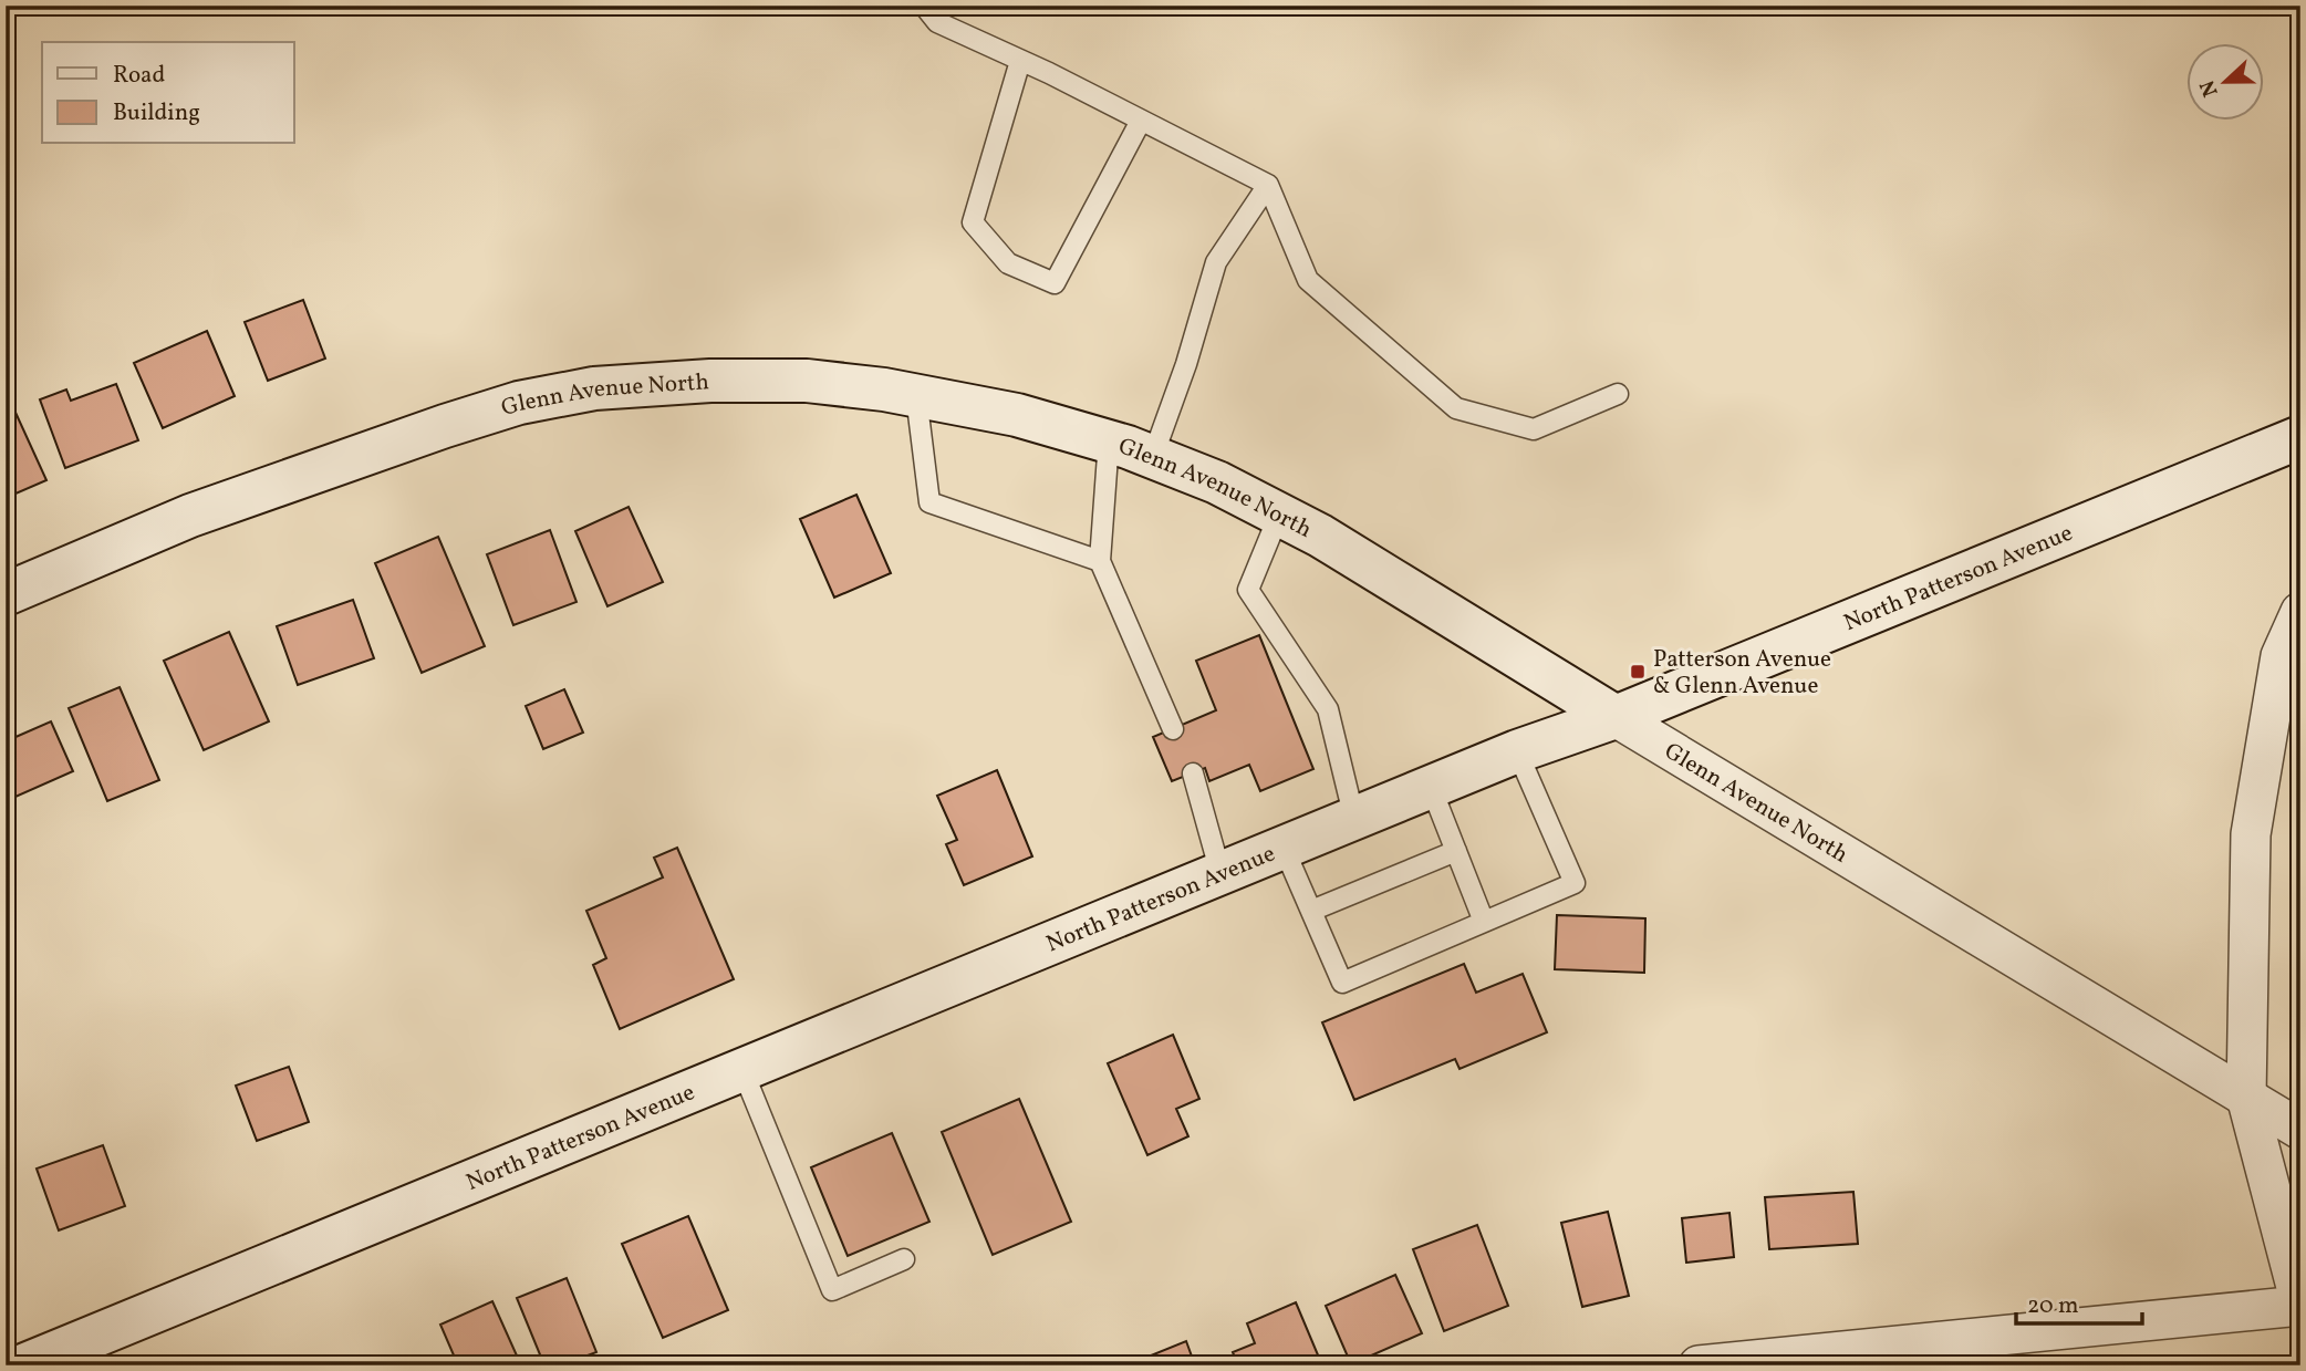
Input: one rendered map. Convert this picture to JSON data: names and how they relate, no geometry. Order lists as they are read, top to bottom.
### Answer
{
  "streets": {
    "main road": ["Glenn Avenue North", "North Patterson Avenue"]
  },
  "crossings": [
    ["Glenn Avenue North", "North Patterson Avenue"]
  ],
  "places": {
    "transit": ["Patterson Avenue & Glenn Avenue"]
  },
  "legend": ["Road", "Building"],
  "scale_bar": "20 m",
  "north": "left"
}
